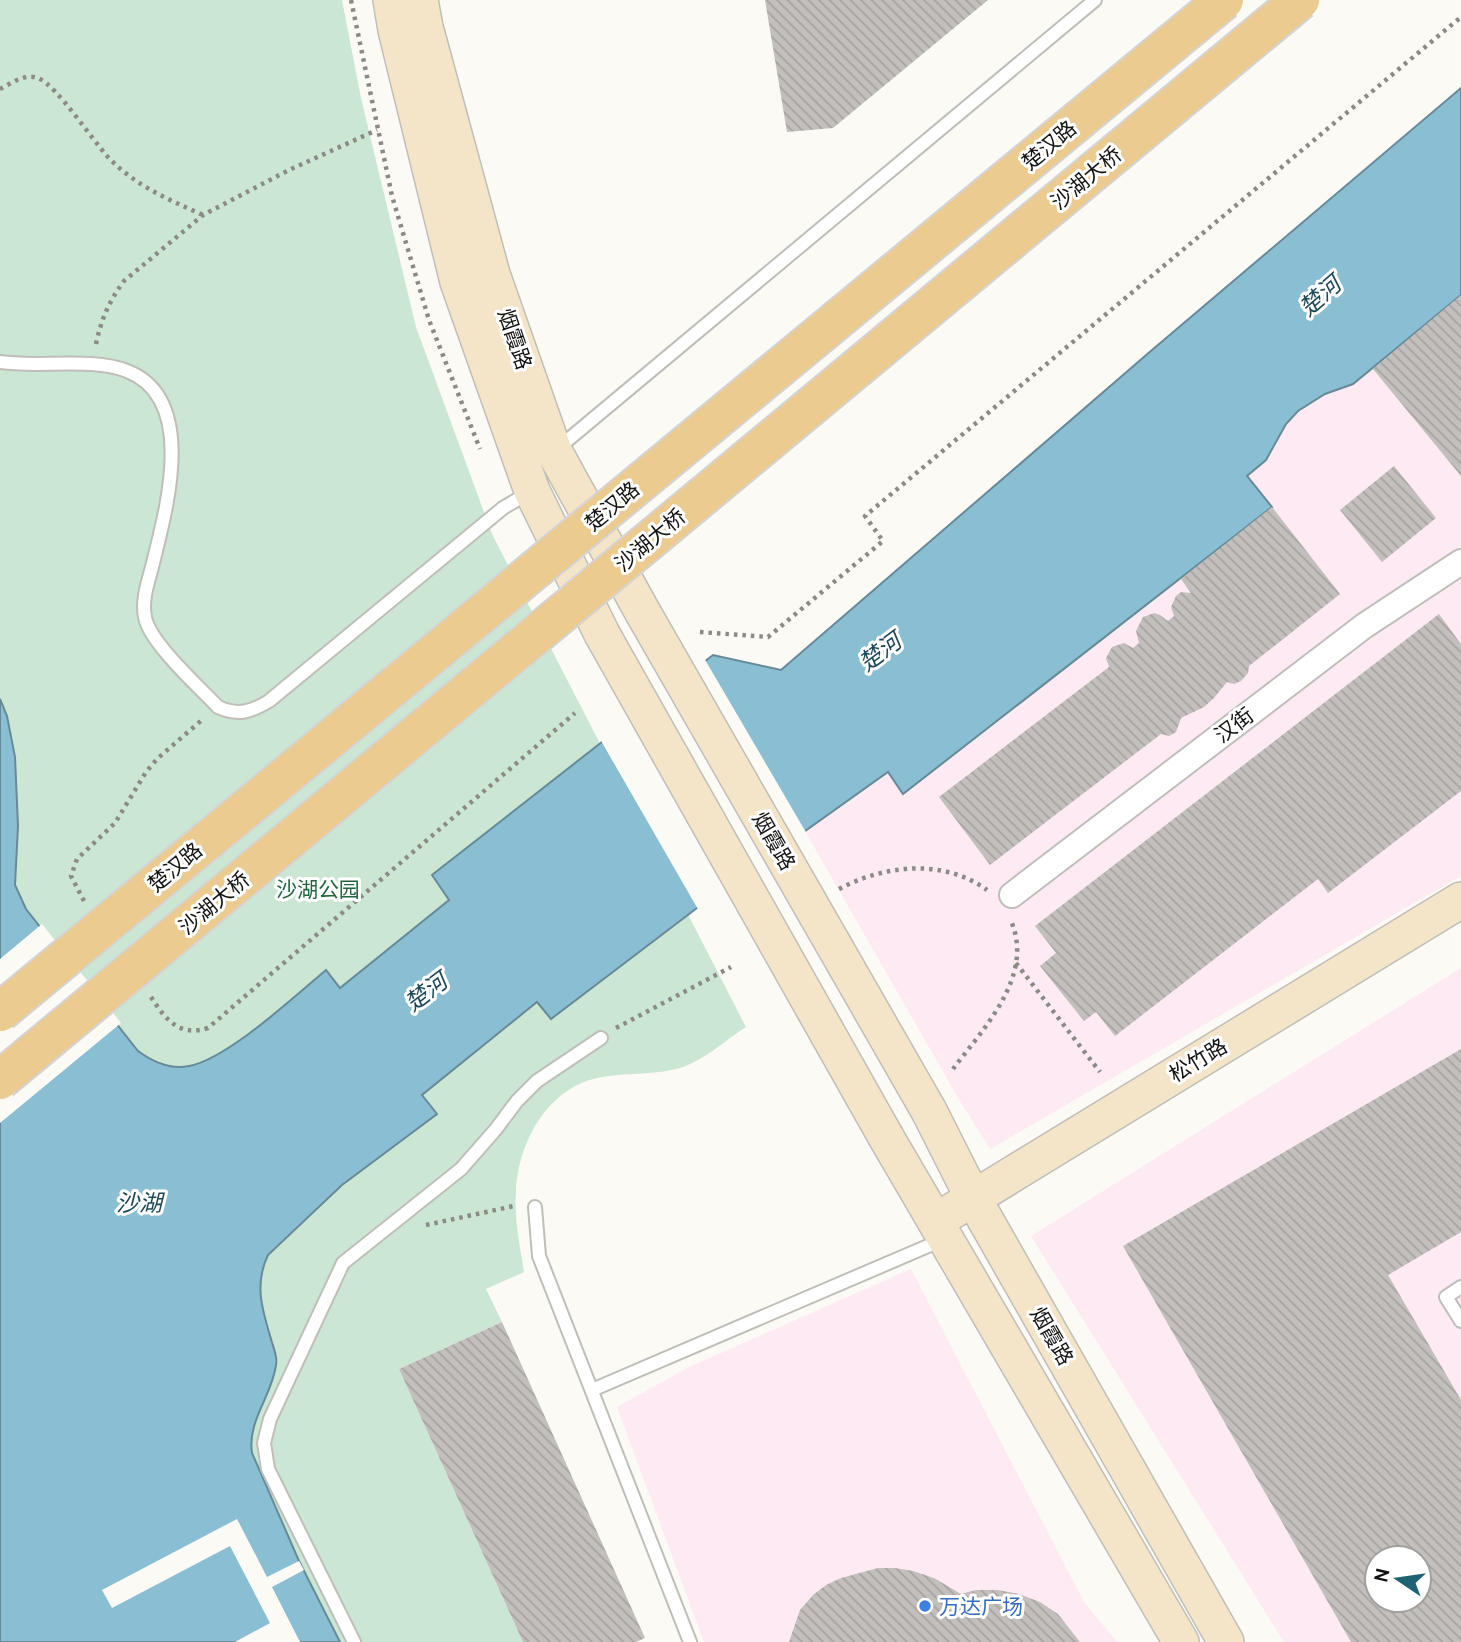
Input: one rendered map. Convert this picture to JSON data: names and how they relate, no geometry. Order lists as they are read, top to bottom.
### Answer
{
  "streets": {
    "main road": [
      "楚汉路",
      "沙湖大桥",
      "烟霞路",
      "松竹路"
    ],
    "street": ["汉街"]
  },
  "crossings": [
    ["烟霞路", "松竹路"]
  ],
  "water": ["楚河", "沙湖"],
  "parks": ["沙湖公园"],
  "places": ["万达广场"],
  "north": "left"
}
